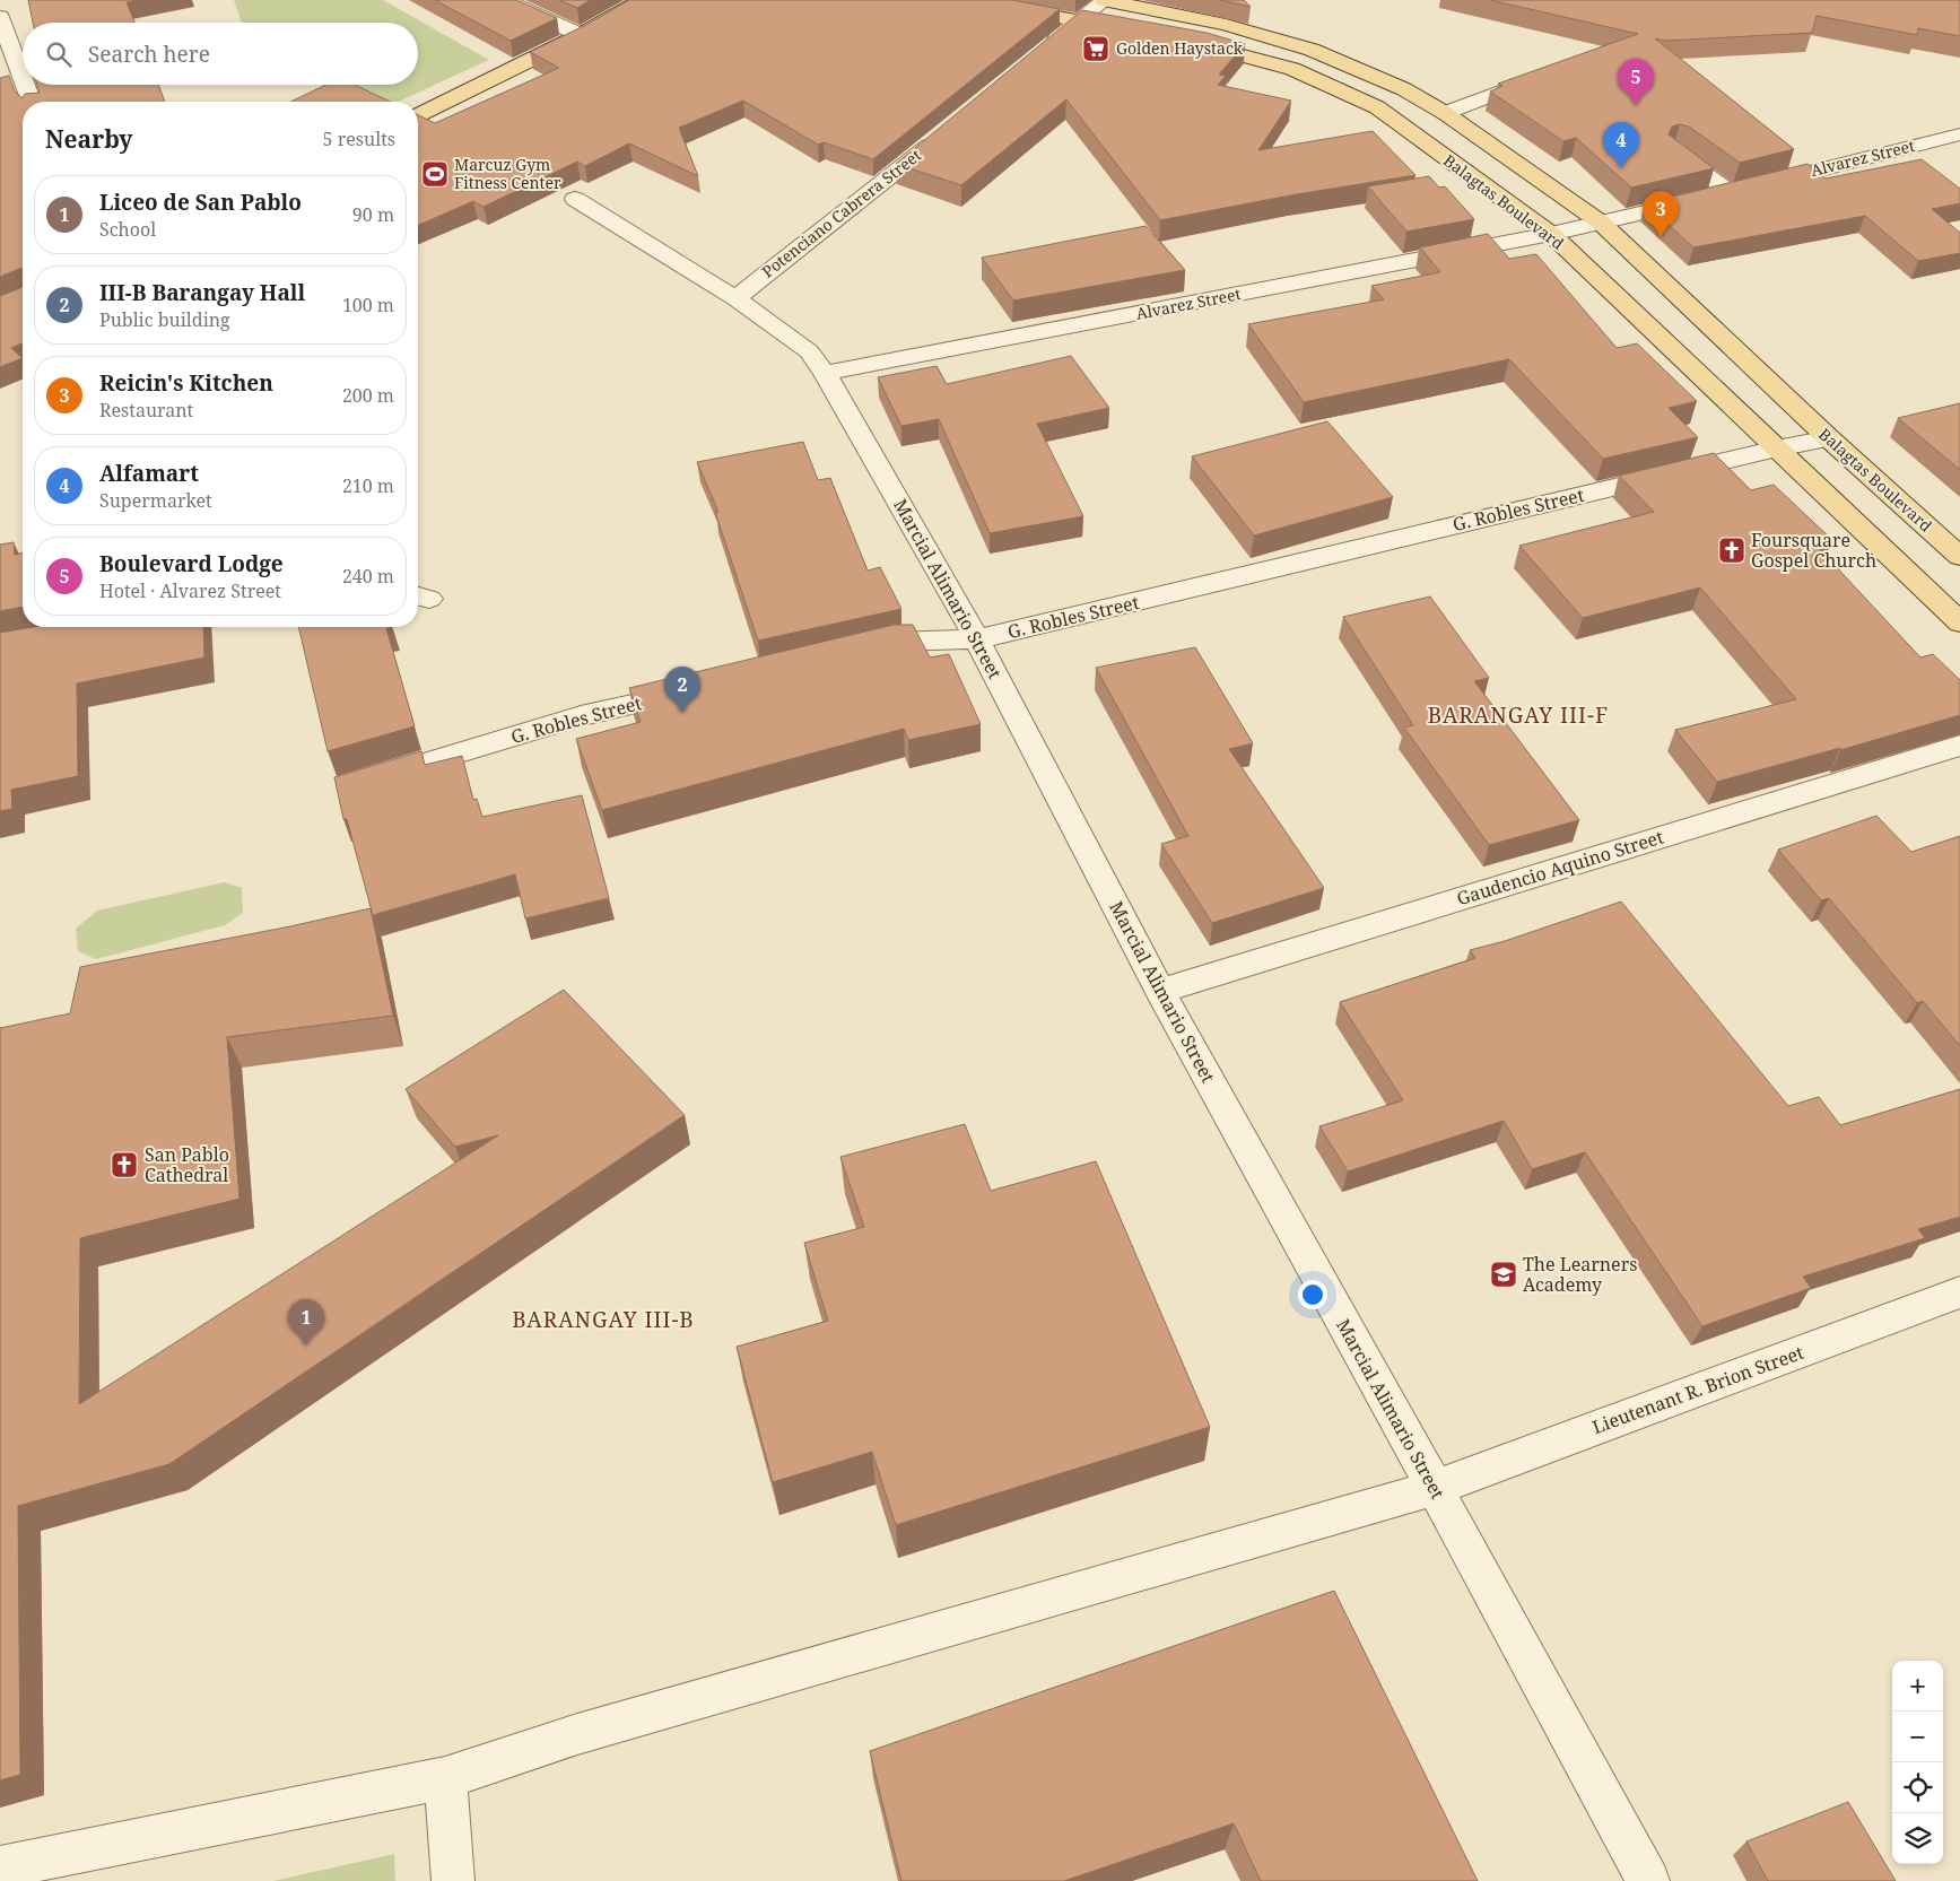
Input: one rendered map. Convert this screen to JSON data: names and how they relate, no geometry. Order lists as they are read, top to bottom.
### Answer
{
  "streets": {
    "main road": ["Balagtas Boulevard"],
    "street": [
      "Alvarez Street",
      "Potenciano Cabrera Street",
      "G. Robles Street",
      "Marcial Alimario Street",
      "Gaudencio Aquino Street",
      "Lieutenant R. Brion Street"
    ]
  },
  "crossings": [
    ["Alvarez Street", "Balagtas Boulevard"],
    ["Alvarez Street", "Marcial Alimario Street"],
    ["Balagtas Boulevard", "G. Robles Street"],
    ["Potenciano Cabrera Street", "Marcial Alimario Street"],
    ["G. Robles Street", "Marcial Alimario Street"],
    ["Marcial Alimario Street", "Gaudencio Aquino Street"],
    ["Marcial Alimario Street", "Lieutenant R. Brion Street"]
  ],
  "districts": ["BARANGAY III-F", "BARANGAY III-B"],
  "places": {
    "supermarket": ["Golden Haystack"],
    "sports": ["Marcuz Gym Fitness Center"],
    "church": ["Foursquare Gospel Church", "San Pablo Cathedral"],
    "school or university": ["The Learners Academy"]
  },
  "page": {
    "search": "Search here",
    "pins": [
      "5",
      "4",
      "3",
      "2",
      "1"
    ],
    "heading": ["Nearby", "5 results"],
    "list": [
      {
        "mark": "1",
        "name": "Liceo de San Pablo",
        "note": "School",
        "value": "90 m"
      },
      {
        "mark": "2",
        "name": "III-B Barangay Hall",
        "note": "Public building",
        "value": "100 m"
      },
      {
        "mark": "3",
        "name": "Reicin's Kitchen",
        "note": "Restaurant",
        "value": "200 m"
      },
      {
        "mark": "4",
        "name": "Alfamart",
        "note": "Supermarket",
        "value": "210 m"
      },
      {
        "mark": "5",
        "name": "Boulevard Lodge",
        "note": "Hotel · Alvarez Street",
        "value": "240 m"
      }
    ],
    "map_buttons": ["+", "−"]
  }
}
